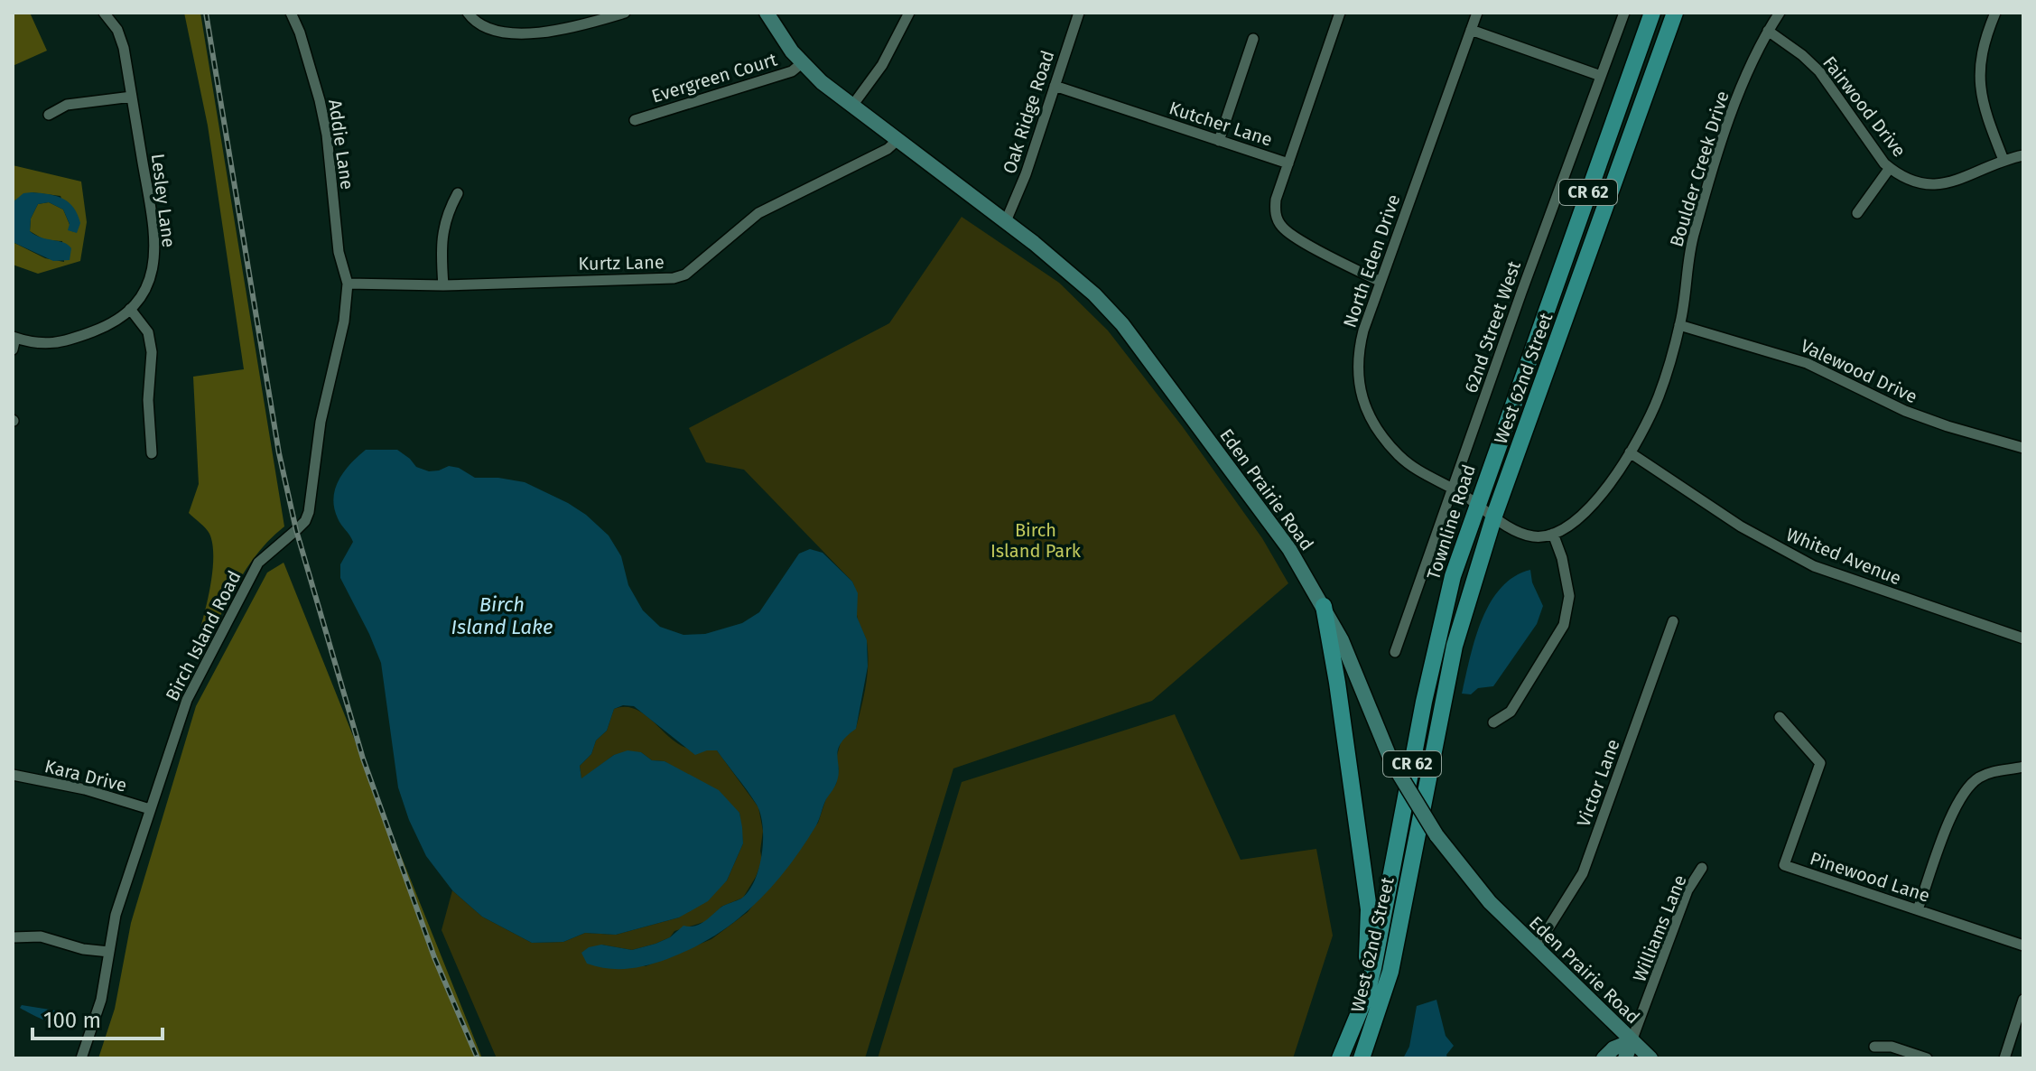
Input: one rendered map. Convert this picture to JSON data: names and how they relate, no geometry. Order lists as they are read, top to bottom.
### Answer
{
  "streets": {
    "main road": [
      "CR 62",
      "West 62nd Street",
      "Eden Prairie Road",
      "Townline Road"
    ],
    "street": [
      "Evergreen Court",
      "Fairwood Drive",
      "Oak Ridge Road",
      "Kutcher Lane",
      "Addie Lane",
      "Boulder Creek Drive",
      "Lesley Lane",
      "North Eden Drive",
      "Kurtz Lane",
      "62nd Street West",
      "Valewood Drive",
      "Whited Avenue",
      "Birch Island Road",
      "Kara Drive",
      "Victor Lane",
      "Pinewood Lane",
      "Williams Lane"
    ]
  },
  "crossings": [
    ["Evergreen Court", "Eden Prairie Road"],
    ["Fairwood Drive", "Boulder Creek Drive"],
    ["Oak Ridge Road", "Kutcher Lane"],
    ["Oak Ridge Road", "Eden Prairie Road"],
    ["Kutcher Lane", "North Eden Drive"],
    ["Addie Lane", "Kurtz Lane"],
    ["Addie Lane", "Birch Island Road"],
    ["Boulder Creek Drive", "Valewood Drive"],
    ["Boulder Creek Drive", "Whited Avenue"],
    ["North Eden Drive", "62nd Street West"],
    ["Kurtz Lane", "Eden Prairie Road"],
    ["Kurtz Lane", "Birch Island Road"],
    ["Eden Prairie Road", "Victor Lane"],
    ["Eden Prairie Road", "Williams Lane"],
    ["Birch Island Road", "Kara Drive"]
  ],
  "water": ["Birch Island Lake"],
  "parks": ["Birch Island Park"],
  "scale_bar": "100 m"
}
